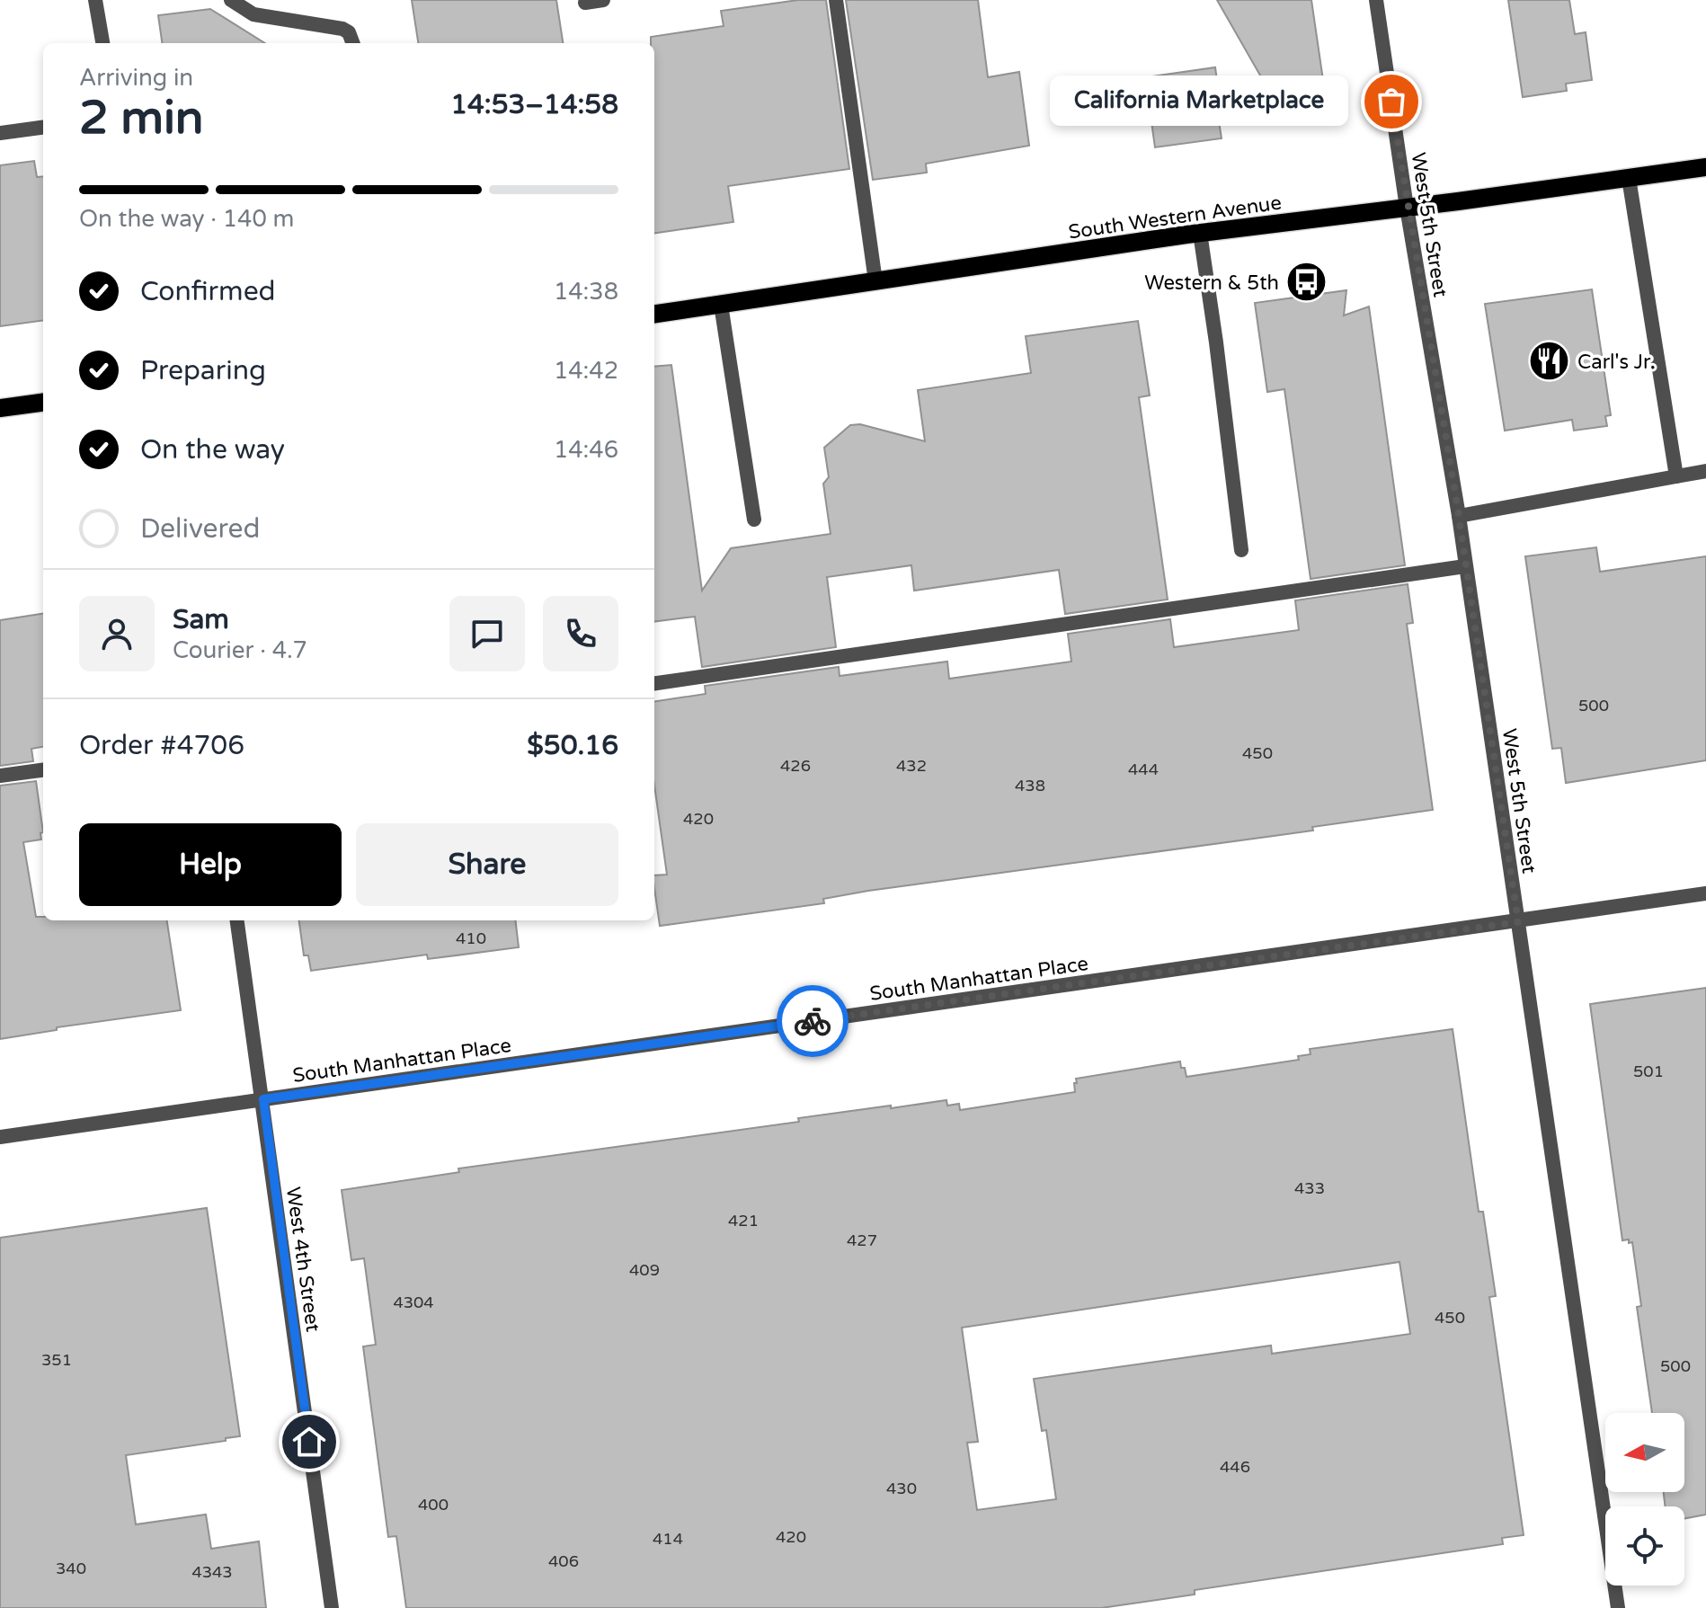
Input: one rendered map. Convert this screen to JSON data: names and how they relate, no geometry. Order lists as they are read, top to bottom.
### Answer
{
  "streets": {
    "main road": ["South Western Avenue"],
    "street": ["West 5th Street", "South Manhattan Place", "West 4th Street"]
  },
  "crossings": [
    ["South Western Avenue", "West 5th Street"],
    ["West 5th Street", "South Manhattan Place"],
    ["South Manhattan Place", "West 4th Street"]
  ],
  "places": {
    "other": ["California Marketplace"],
    "bus stop": ["Western & 5th"],
    "restaurant": ["Carl's Jr."]
  },
  "house_numbers": [
    "500",
    "450",
    "426",
    "432",
    "444",
    "438",
    "420",
    "410",
    "501",
    "433",
    "421",
    "427",
    "409",
    "4304",
    "450",
    "351",
    "500",
    "446",
    "430",
    "400",
    "420",
    "414",
    "406",
    "340",
    "4343"
  ],
  "north": "left",
  "page": {
    "heading": ["2 min", "Arriving in", "14:53–14:58"],
    "panel": [
      "Sam",
      "Courier · 4.7",
      "Order #4706",
      "$50.16"
    ],
    "bubble": "California Marketplace",
    "bar": "On the way · 140 m",
    "list": [
      ["Confirmed", "14:38"],
      ["Preparing", "14:42"],
      ["On the way", "14:46"],
      "Delivered"
    ],
    "buttons": ["Help", "Share"]
  }
}
